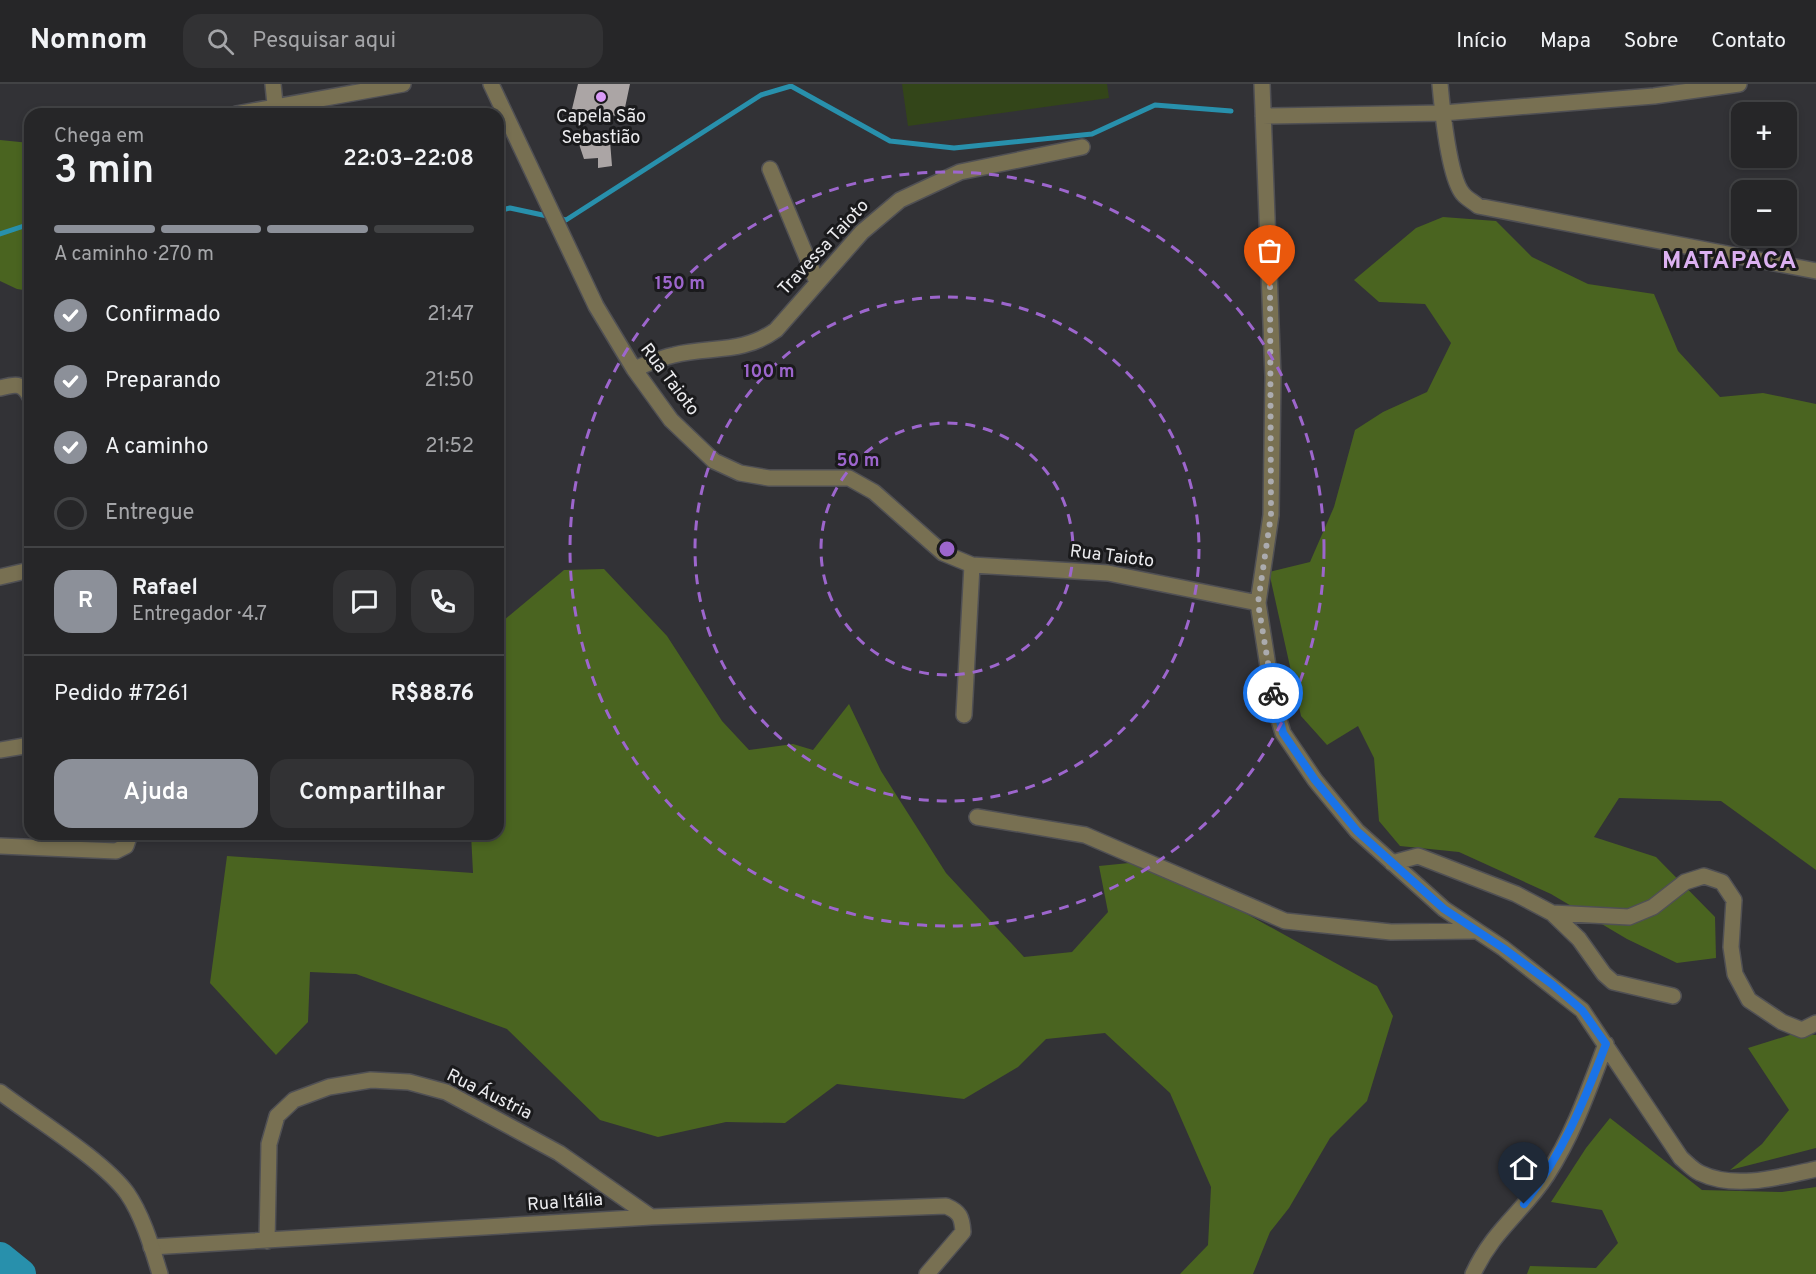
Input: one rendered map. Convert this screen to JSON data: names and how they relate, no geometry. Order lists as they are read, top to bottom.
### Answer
{
  "streets": {
    "street": [
      "Travessa Taioto",
      "Rua Taioto",
      "Rua Áustria",
      "Rua Itália"
    ]
  },
  "crossings": [
    ["Travessa Taioto", "Rua Taioto"],
    ["Rua Áustria", "Rua Itália"]
  ],
  "districts": ["MATAPACA"],
  "places": ["Capela São Sebastião"],
  "page": {
    "header": "Nomnom",
    "search": "Pesquisar aqui",
    "nav": [
      "Início",
      "Mapa",
      "Sobre",
      "Contato"
    ],
    "map_buttons": ["+", "−"],
    "heading": ["3 min", "Chega em", "22:03–22:08"],
    "panel": [
      "Rafael",
      "Entregador · 4.7",
      "Pedido #7261",
      "R$88.76"
    ],
    "bar": "A caminho · 270 m",
    "list": [
      ["Confirmado", "21:47"],
      ["Preparando", "21:50"],
      ["A caminho", "21:52"],
      "Entregue"
    ],
    "round": "R",
    "buttons": ["Ajuda", "Compartilhar"]
  },
  "rings": ["150 m", "100 m", "50 m"]
}
